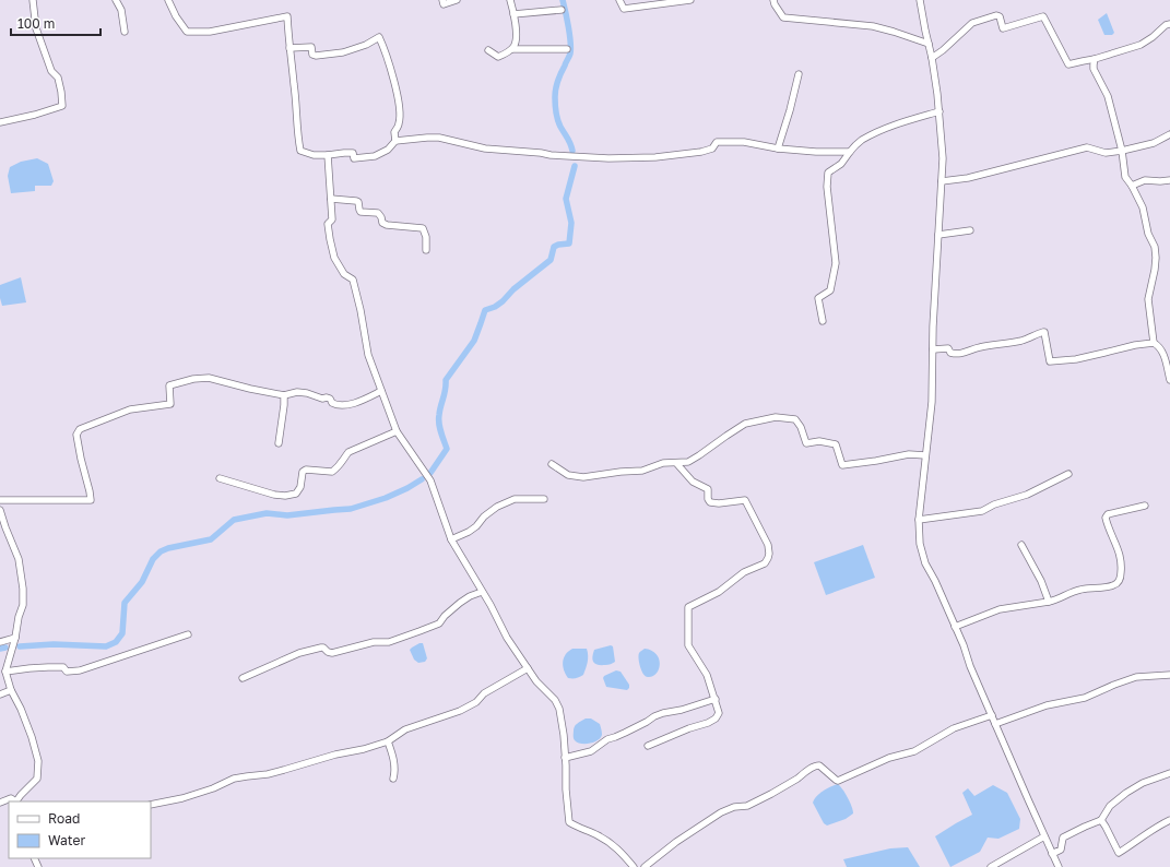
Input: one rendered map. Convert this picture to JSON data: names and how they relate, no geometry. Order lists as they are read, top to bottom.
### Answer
{
  "legend": ["Road", "Water"],
  "scale_bar": "100 m"
}
